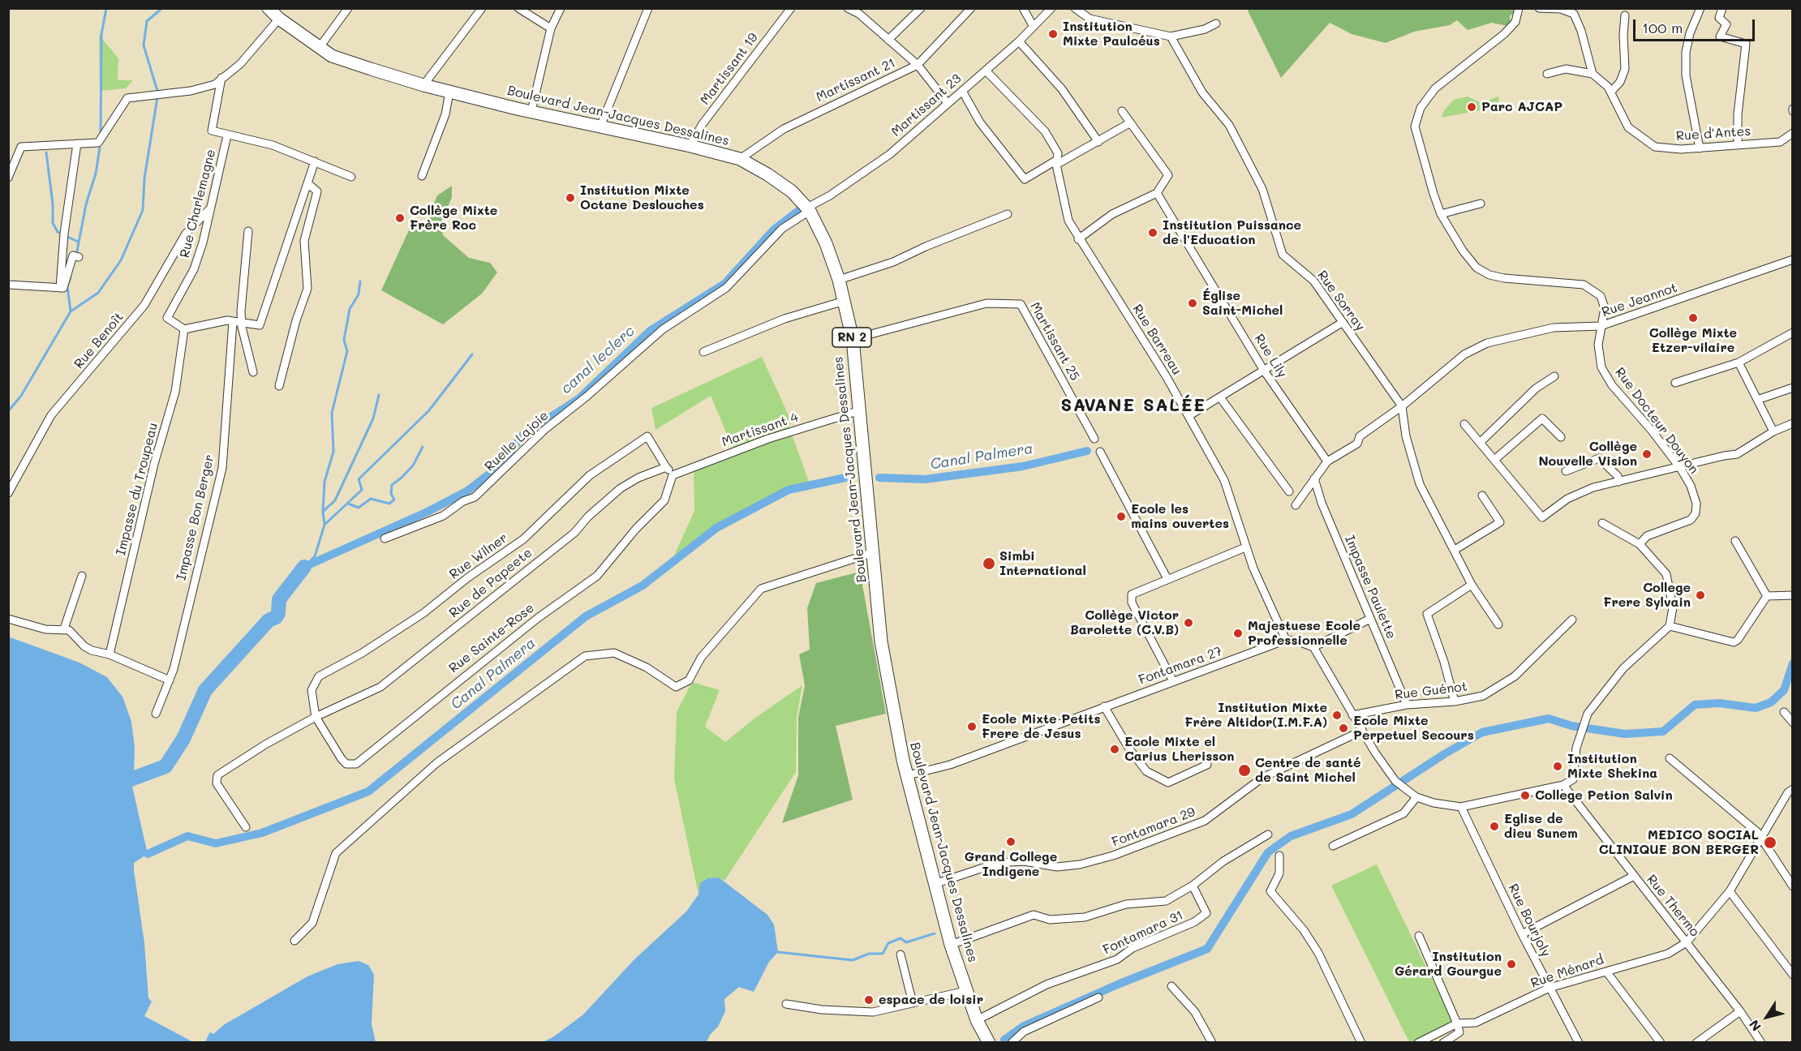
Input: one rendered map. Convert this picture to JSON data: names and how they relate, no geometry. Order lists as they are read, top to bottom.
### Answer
{
  "streets": {
    "main road": ["Boulevard Jean-Jacques Dessalines", "RN 2"],
    "street": [
      "Martissant 19",
      "Martissant 21",
      "Martissant 23",
      "Rue d'Antes",
      "Rue Charlemagne",
      "Rue Jeannot",
      "Rue Sorray",
      "Rue Barreau",
      "Rue Benoît",
      "Martissant 25",
      "Rue Lily",
      "Rue Docteur Douyon",
      "Martissant 4",
      "Ruelle Lajoie",
      "Impasse du Troupeau",
      "Impasse Bon Berger",
      "Rue Wilner",
      "Rue de Papeete",
      "Impasse Paulette",
      "Rue Sainte-Rose",
      "Fontamara 27",
      "Rue Guénot",
      "Fontamara 29",
      "Rue Thermo",
      "Rue Bourjoly",
      "Fontamara 31",
      "Rue Ménard"
    ]
  },
  "crossings": [
    ["Martissant 19", "Boulevard Jean-Jacques Dessalines"],
    ["Martissant 21", "Boulevard Jean-Jacques Dessalines"],
    ["Martissant 23", "Boulevard Jean-Jacques Dessalines"],
    ["Martissant 23", "Rue Barreau"],
    ["Martissant 23", "Ruelle Lajoie"],
    ["Boulevard Jean-Jacques Dessalines", "Martissant 25"],
    ["Boulevard Jean-Jacques Dessalines", "Martissant 4"],
    ["Boulevard Jean-Jacques Dessalines", "Ruelle Lajoie"],
    ["Boulevard Jean-Jacques Dessalines", "Fontamara 27"],
    ["Boulevard Jean-Jacques Dessalines", "Fontamara 29"],
    ["Boulevard Jean-Jacques Dessalines", "Fontamara 31"],
    ["Rue Charlemagne", "Rue Benoît"],
    ["Rue Charlemagne", "Impasse du Troupeau"],
    ["Rue Jeannot", "Rue Sorray"],
    ["Rue Jeannot", "Rue Lily"],
    ["Rue Jeannot", "Rue Docteur Douyon"],
    ["Rue Barreau", "Fontamara 27"],
    ["Martissant 4", "Rue Sainte-Rose"],
    ["Rue Wilner", "Rue de Papeete"],
    ["Rue Wilner", "Rue Sainte-Rose"],
    ["Rue de Papeete", "Rue Sainte-Rose"],
    ["Impasse Paulette", "Rue Guénot"],
    ["Rue Thermo", "Rue Ménard"],
    ["Rue Bourjoly", "Rue Ménard"]
  ],
  "districts": ["SAVANE SALÉE"],
  "water": ["canal leclerc", "Canal Palmera"],
  "places": [
    "Institution Mixte Paulcéus",
    "Parc AJCAP",
    "Institution Mixte Octane Deslouches",
    "Collège Mixte Frère Roc",
    "Institution Puissance de l'Education",
    "Église Saint-Michel",
    "Collège Mixte Etzer-vilaire",
    "Collège Nouvelle Vision",
    "Ecole les mains ouvertes",
    "Simbi International",
    "College Frere Sylvain",
    "Collège Victor Barolette (C.V.B)",
    "Majestuese Ecole Professionnelle",
    "Institution Mixte Frère Altidor(I.M.F.A)",
    "Ecole Mixte Petits Frere de Jesus",
    "Ecole Mixte Perpetuel Secours",
    "Ecole Mixte el Carius Lherisson",
    "Institution Mixte Shekina",
    "Centre de santé de Saint Michel",
    "College Petion Salvin",
    "Eglise de dieu Sunem",
    "Grand College Indigene",
    "MEDICO SOCIAL CLINIQUE BON BERGER",
    "Institution Gérard Gourgue",
    "espace de loisir"
  ],
  "scale_bar": "100 m",
  "north": "bottom left"
}
